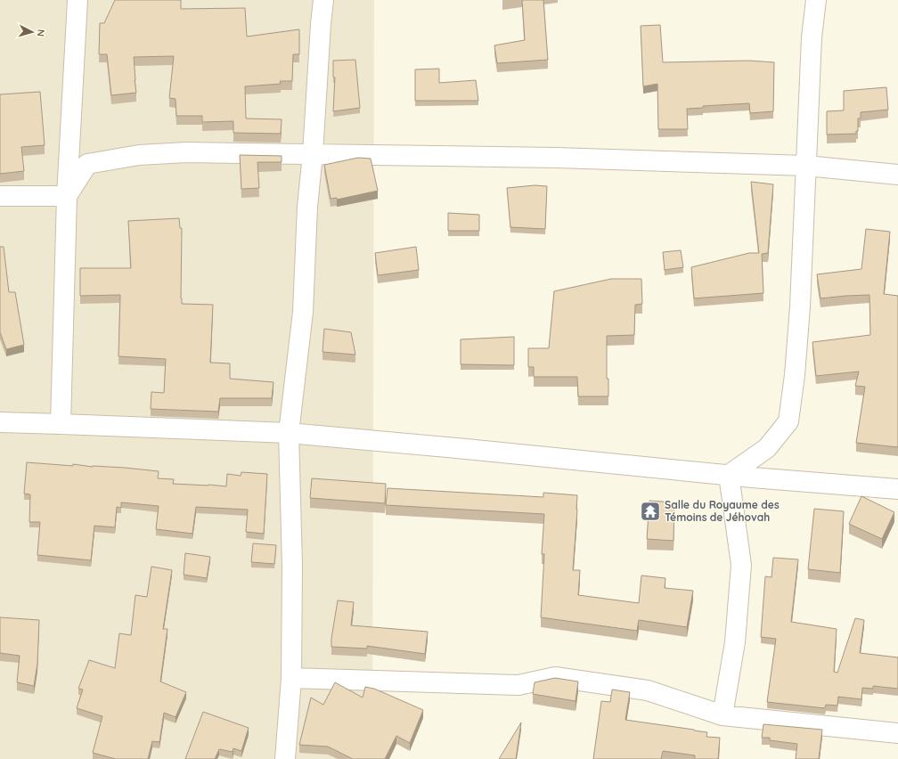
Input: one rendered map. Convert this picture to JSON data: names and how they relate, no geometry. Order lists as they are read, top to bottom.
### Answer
{
  "places": {
    "temple": ["Salle du Royaume des Témoins de Jéhovah"]
  },
  "north": "right"
}
